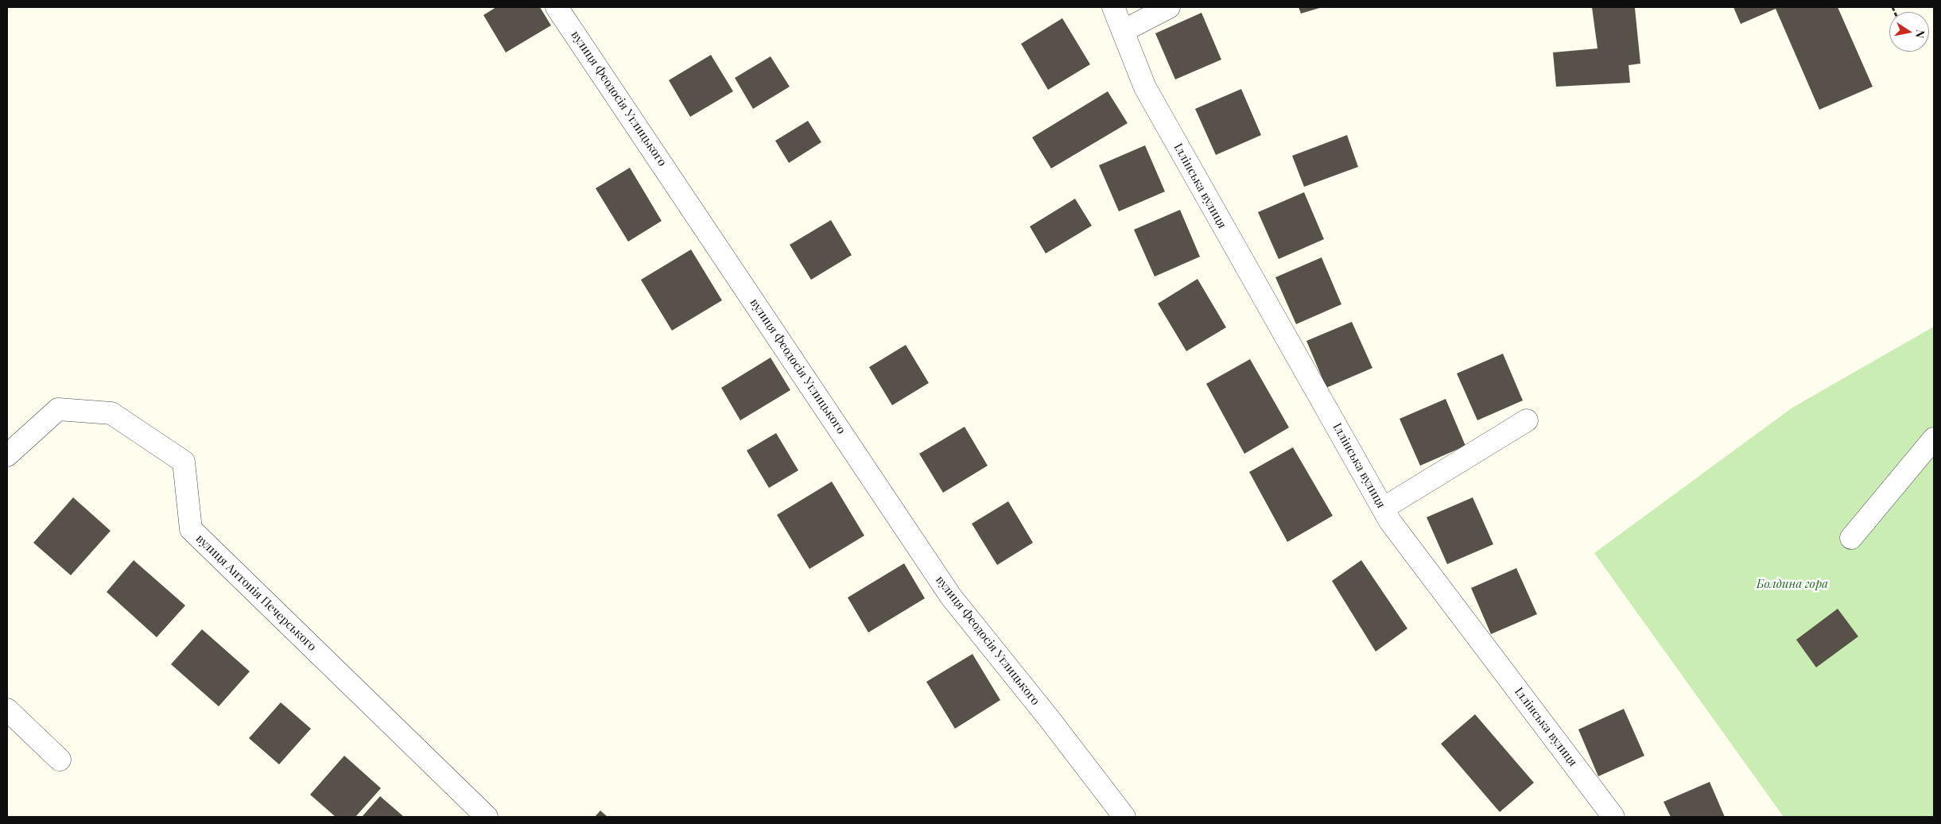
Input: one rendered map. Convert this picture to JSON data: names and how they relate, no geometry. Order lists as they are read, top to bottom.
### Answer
{
  "streets": {
    "street": ["вулиця Феодосія Углицького", "Іллінська вулиця", "вулиця Антонія Печерського"]
  },
  "parks": ["Болдина гора"],
  "north": "right"
}
